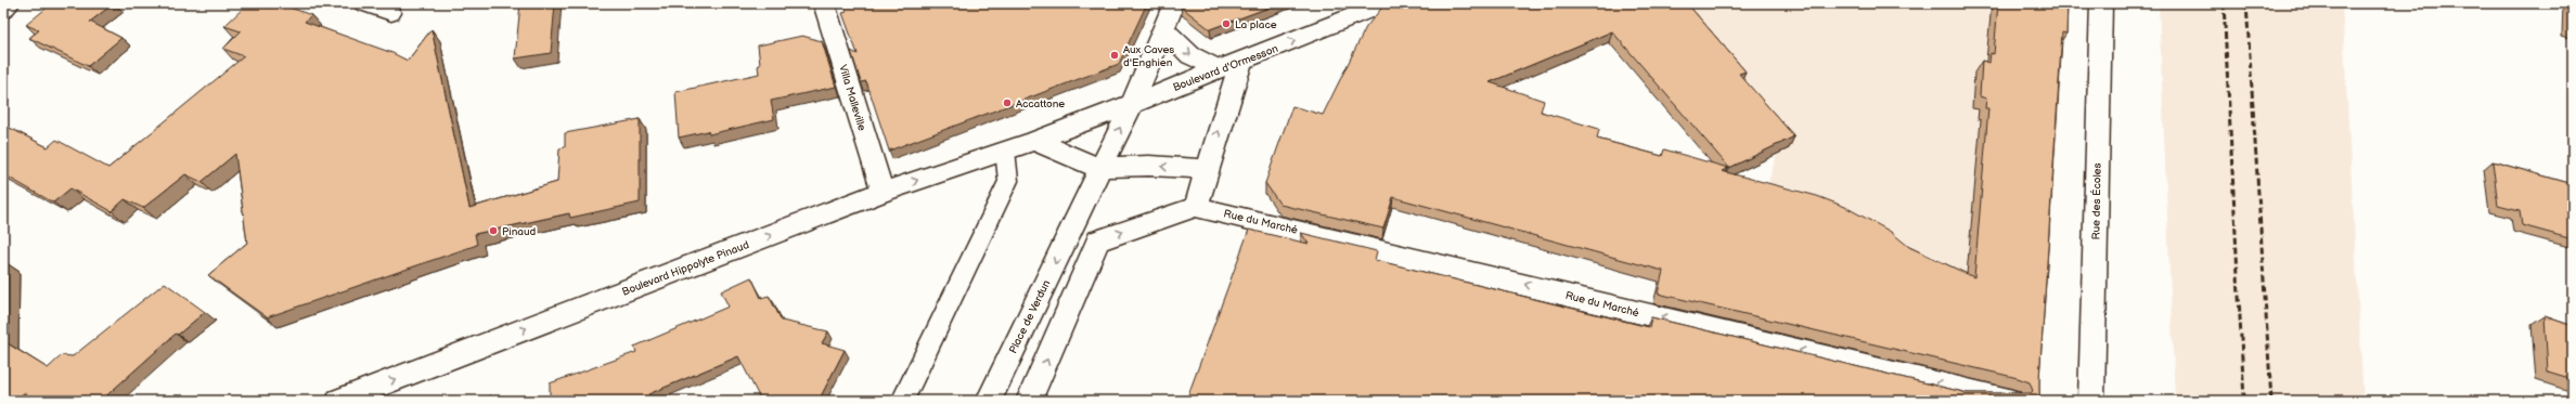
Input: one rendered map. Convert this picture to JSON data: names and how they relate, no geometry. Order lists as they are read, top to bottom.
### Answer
{
  "streets": {
    "street": [
      "Boulevard d'Ormesson",
      "Villa Malleville",
      "Rue des Écoles",
      "Rue du Marché",
      "Boulevard Hippolyte Pinaud",
      "Place de Verdun"
    ]
  },
  "crossings": [
    ["Boulevard d'Ormesson", "Boulevard Hippolyte Pinaud"],
    ["Villa Malleville", "Boulevard Hippolyte Pinaud"]
  ],
  "one_way": ["Boulevard d'Ormesson", "Rue du Marché", "Boulevard Hippolyte Pinaud"],
  "places": [
    "La place",
    "Aux Caves d'Enghien",
    "Accattone",
    "Pinaud"
  ]
}
